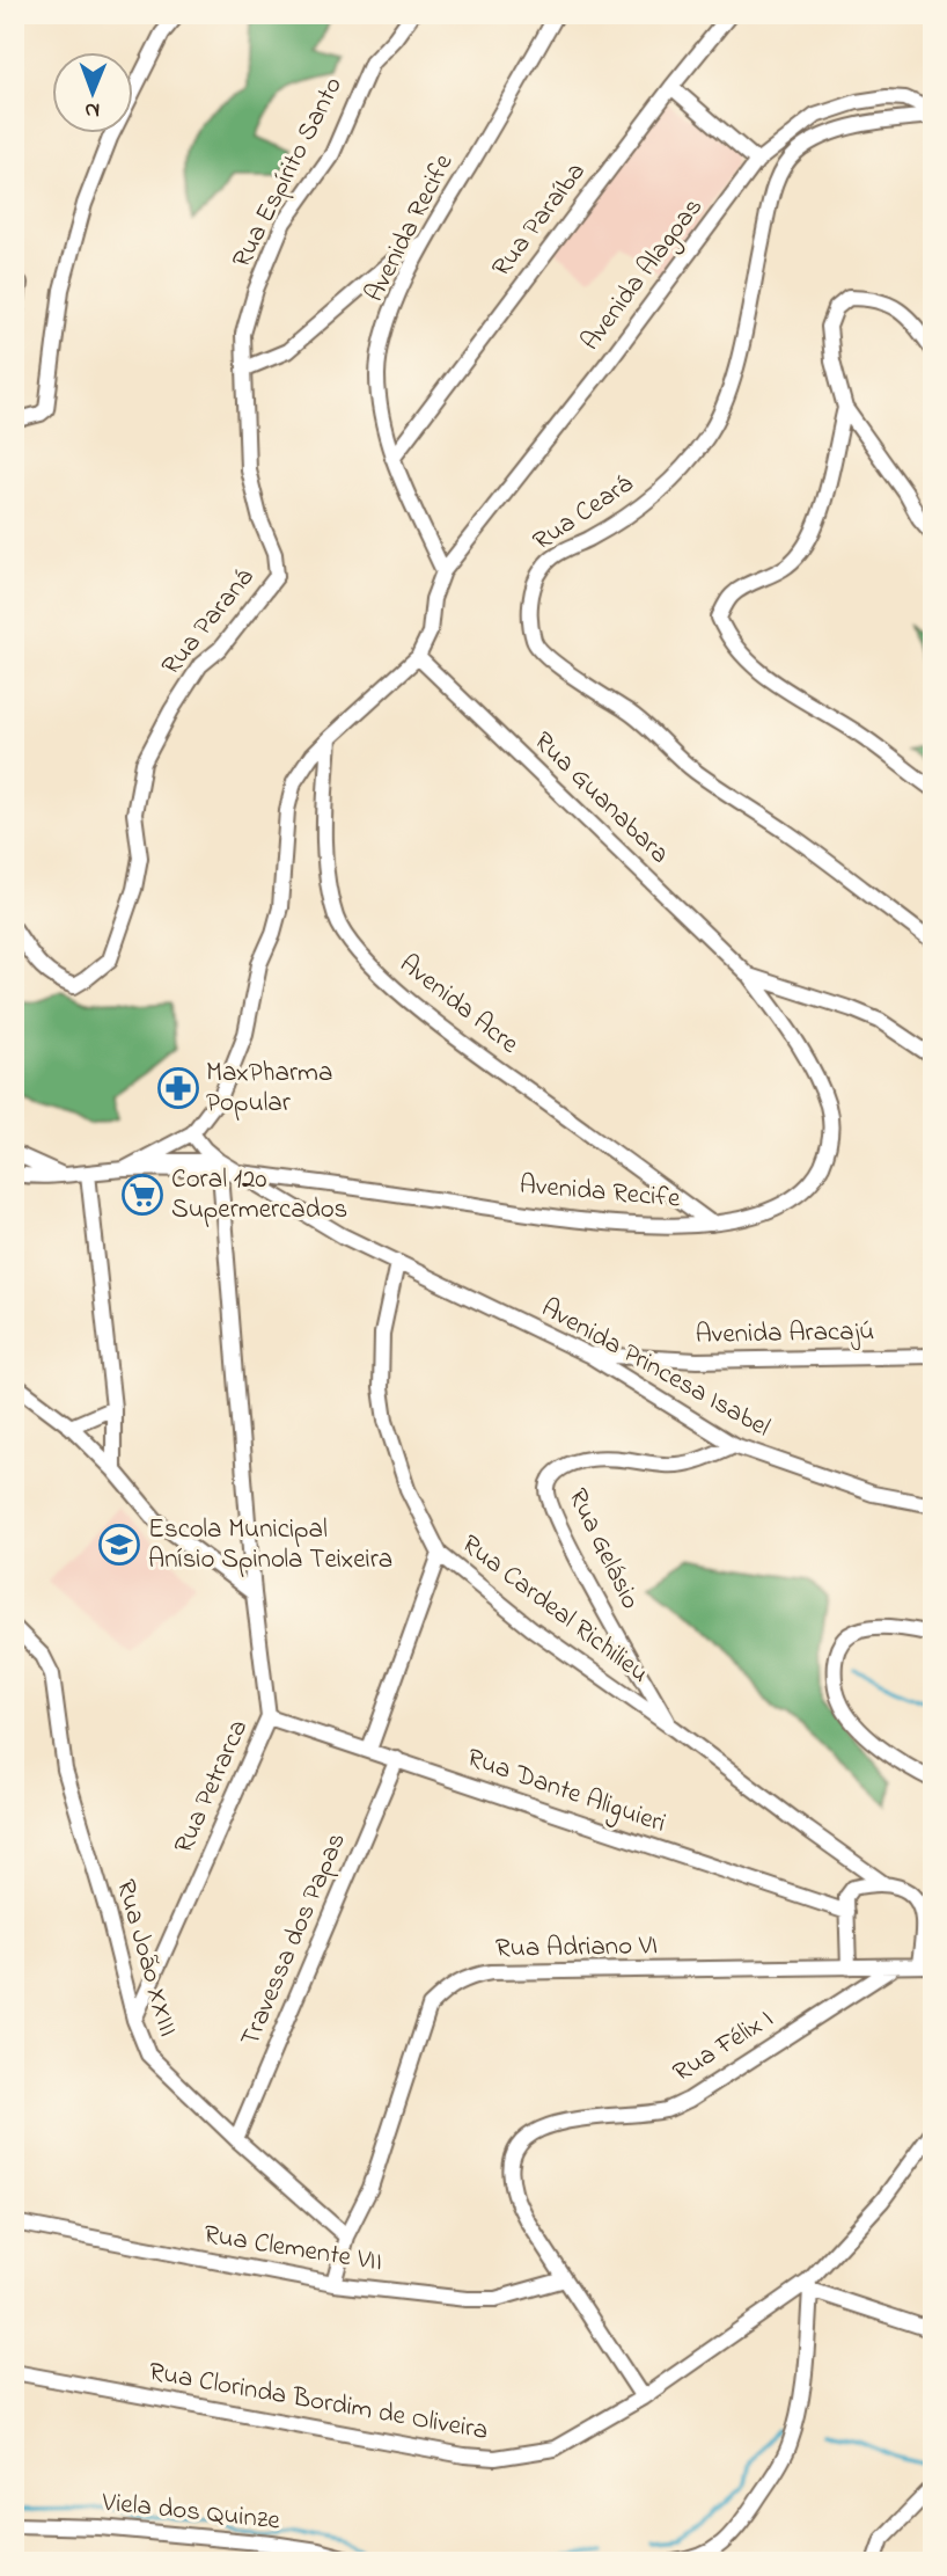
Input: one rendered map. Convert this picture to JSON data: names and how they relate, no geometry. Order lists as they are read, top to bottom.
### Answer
{
  "streets": {
    "street": [
      "Rua Espírito Santo",
      "Rua Paraíba",
      "Avenida Recife",
      "Avenida Alagoas",
      "Rua Ceará",
      "Rua Paraná",
      "Rua Guanabara",
      "Avenida Acre",
      "Avenida Aracajú",
      "Avenida Princesa Isabel",
      "Rua Gelásio",
      "Rua Cardeal Richilieu",
      "Rua Petrarca",
      "Rua Dante Aliguieri",
      "Travessa dos Papas",
      "Rua Adriano VI",
      "Rua João XXIII",
      "Rua Félix I",
      "Rua Clemente VII",
      "Rua Clorinda Bordim de Oliveira",
      "Viela dos Quinze"
    ]
  },
  "crossings": [
    ["Rua Espírito Santo", "Rua Paraná"],
    ["Rua Paraíba", "Avenida Recife"],
    ["Avenida Recife", "Avenida Alagoas"],
    ["Avenida Recife", "Rua Guanabara"],
    ["Avenida Recife", "Avenida Acre"],
    ["Avenida Recife", "Avenida Princesa Isabel"],
    ["Avenida Alagoas", "Rua Ceará"],
    ["Avenida Aracajú", "Avenida Princesa Isabel"],
    ["Avenida Princesa Isabel", "Rua Gelásio"],
    ["Avenida Princesa Isabel", "Rua Cardeal Richilieu"],
    ["Rua Gelásio", "Rua Cardeal Richilieu"],
    ["Rua Cardeal Richilieu", "Rua Adriano VI"],
    ["Rua Petrarca", "Rua Dante Aliguieri"],
    ["Rua Petrarca", "Rua João XXIII"],
    ["Rua Dante Aliguieri", "Travessa dos Papas"],
    ["Travessa dos Papas", "Rua João XXIII"],
    ["Rua Adriano VI", "Rua João XXIII"],
    ["Rua Adriano VI", "Rua Félix I"],
    ["Rua Adriano VI", "Rua Clemente VII"],
    ["Rua Félix I", "Rua Clemente VII"],
    ["Rua Félix I", "Rua Clorinda Bordim de Oliveira"]
  ],
  "places": {
    "pharmacy": ["MaxPharma Popular"],
    "supermarket": ["Coral 120 Supermercados"],
    "school or university": ["Escola Municipal Anísio Spinola Teixeira"]
  },
  "north": "bottom"
}
